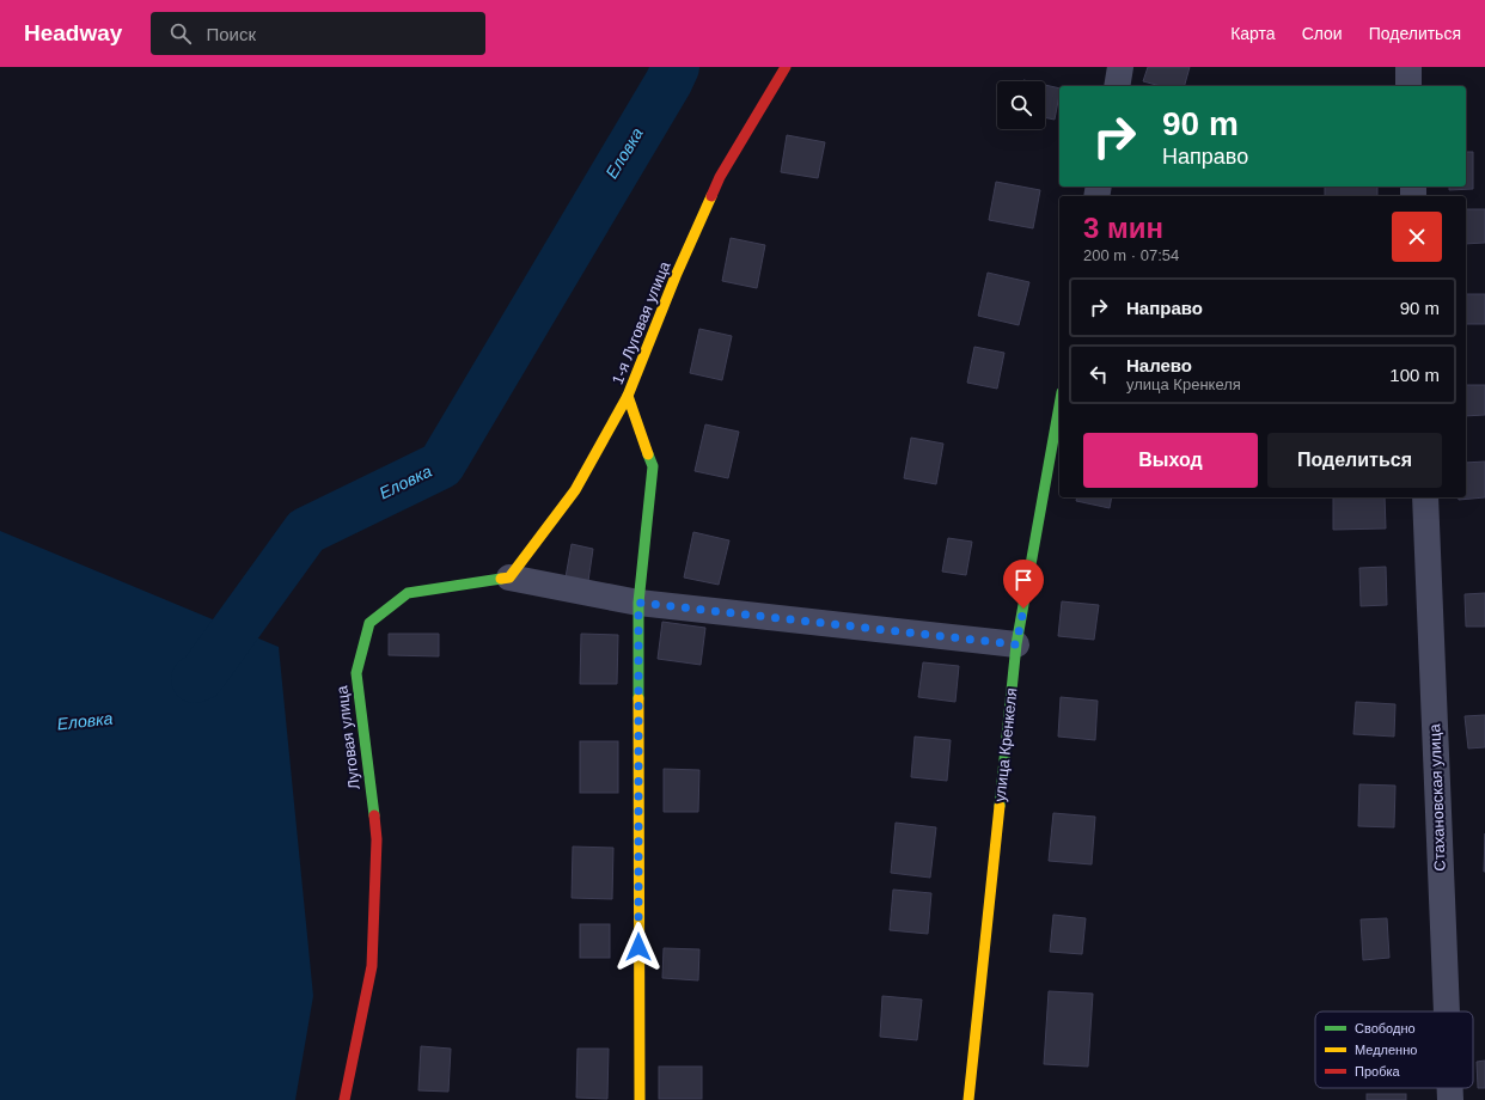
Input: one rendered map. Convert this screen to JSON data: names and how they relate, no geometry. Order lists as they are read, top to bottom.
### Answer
{
  "streets": {
    "street": [
      "1-я Луговая улица",
      "Луговая улица",
      "улица Кренкеля",
      "Стахановская улица"
    ]
  },
  "water": ["Еловка"],
  "legend": ["Свободно", "Медленно", "Пробка"],
  "page": {
    "header": "Headway",
    "search": "Поиск",
    "nav": ["Карта", "Слои", "Поделиться"],
    "turn": ["90 m", "Направо"],
    "heading": ["3 мин", "200 m · 07:54"],
    "list": [
      {
        "name": "Направо",
        "value": "90 m"
      },
      {
        "name": "Налево",
        "note": "улица Кренкеля",
        "value": "100 m"
      }
    ],
    "buttons": ["Выход", "Поделиться"]
  }
}
